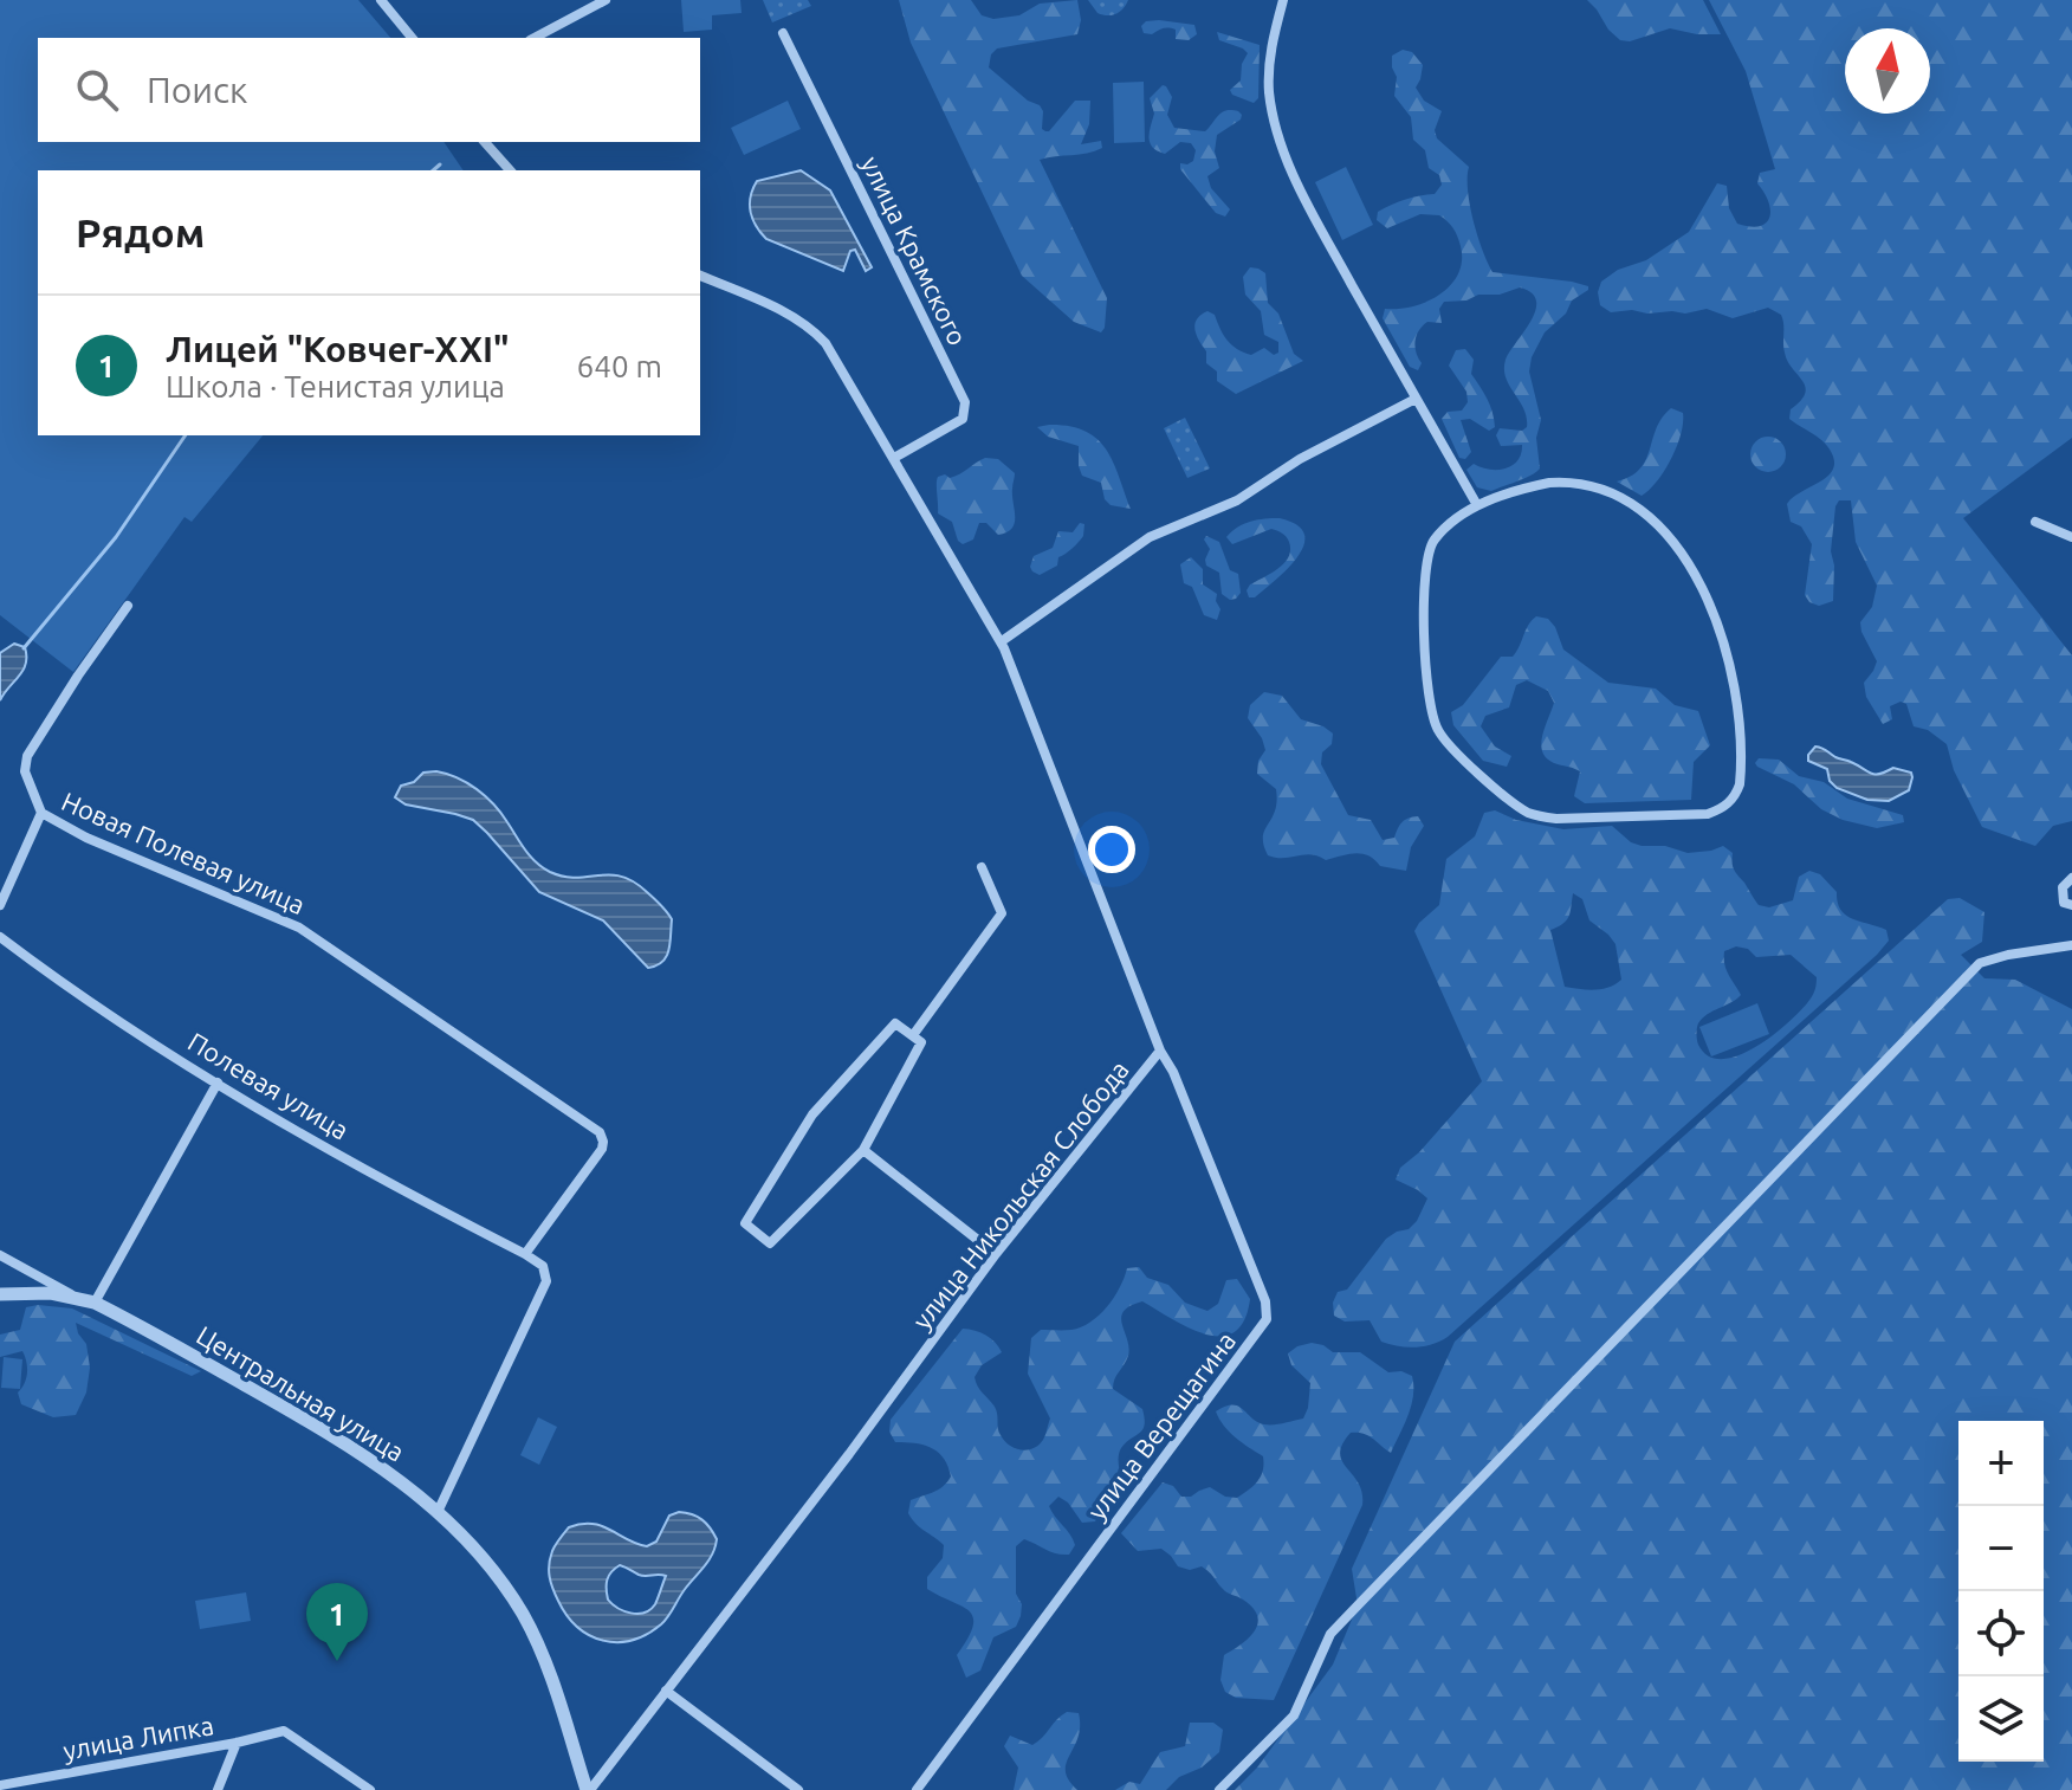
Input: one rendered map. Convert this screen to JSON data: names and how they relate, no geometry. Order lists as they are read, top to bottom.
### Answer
{
  "streets": {
    "street": [
      "улица Крамского",
      "Новая Полевая улица",
      "Полевая улица",
      "улица Никольская Слобода",
      "Центральная улица",
      "улица Верещагина",
      "улица Липка"
    ]
  },
  "crossings": [
    ["улица Крамского", "улица Никольская Слобода"],
    ["Новая Полевая улица", "Полевая улица"],
    ["улица Никольская Слобода", "Центральная улица"],
    ["улица Никольская Слобода", "улица Верещагина"]
  ],
  "north": "top",
  "page": {
    "search": "Поиск",
    "heading": "Рядом",
    "list": [
      {
        "mark": "1",
        "name": "Лицей \"Ковчег-XXI\"",
        "note": "Школа · Тенистая улица",
        "value": "640 m"
      }
    ],
    "map_buttons": ["+", "−"],
    "pins": "1"
  }
}
